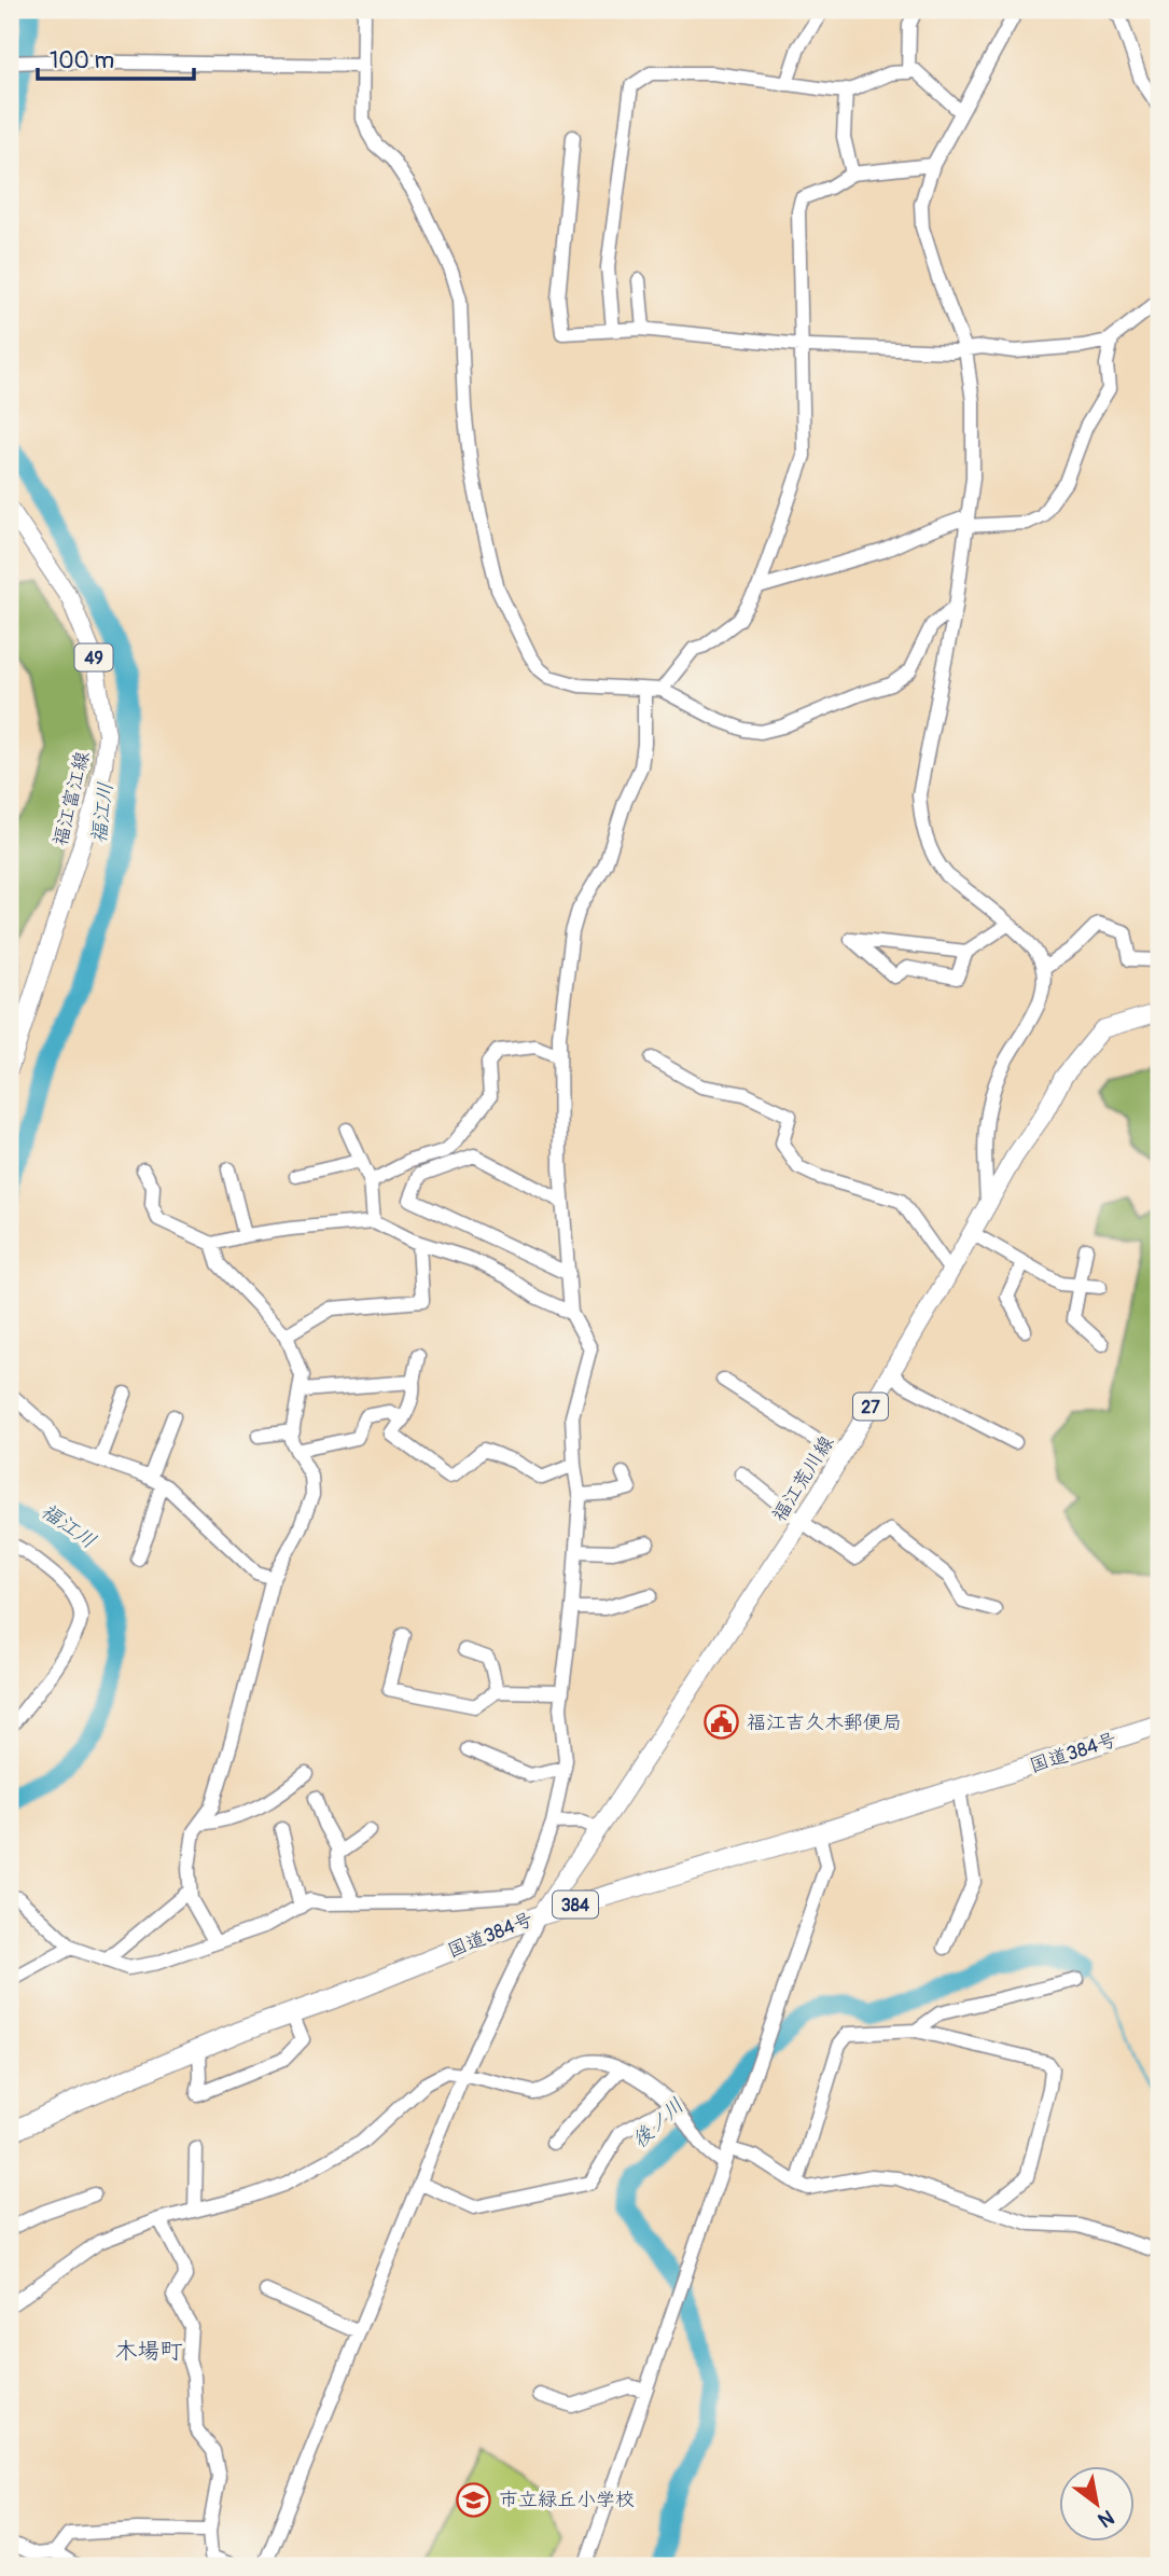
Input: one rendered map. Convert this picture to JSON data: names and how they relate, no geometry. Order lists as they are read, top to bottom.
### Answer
{
  "streets": {
    "highway": ["国道384号", "384"],
    "main road": [
      "49",
      "福江富江線",
      "27",
      "福江荒川線"
    ]
  },
  "crossings": [
    ["福江荒川線", "国道384号"]
  ],
  "districts": ["木場町"],
  "water": ["福江川", "後ノ川"],
  "places": {
    "public building": ["福江吉久木郵便局"],
    "school or university": ["市立緑丘小学校"]
  },
  "scale_bar": "100 m",
  "north": "bottom right"
}
